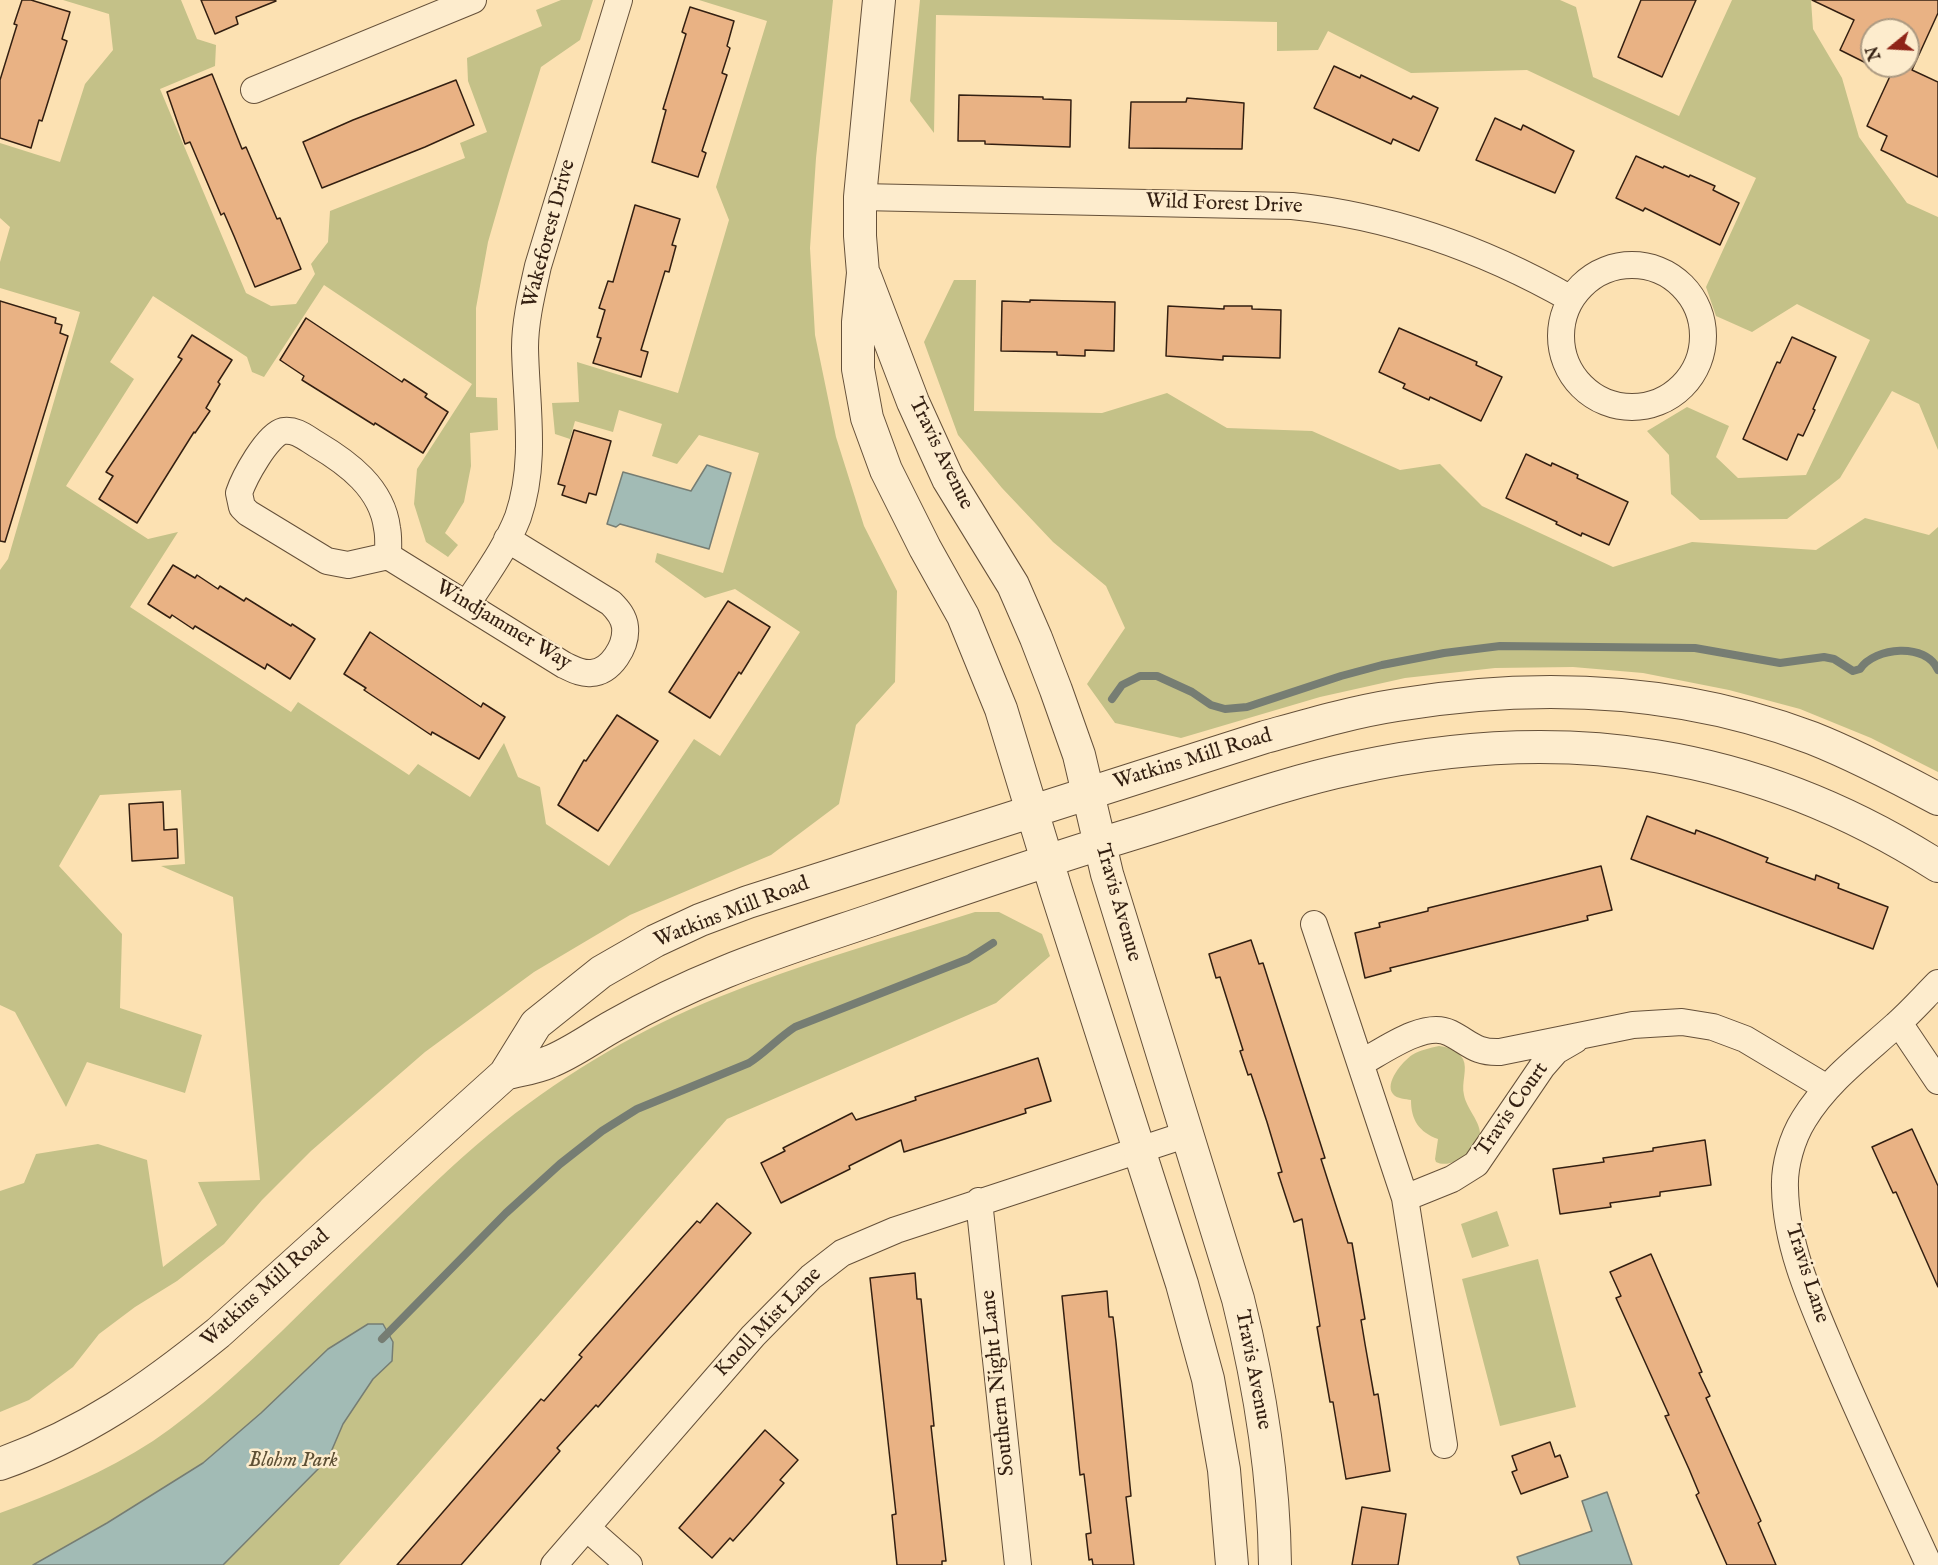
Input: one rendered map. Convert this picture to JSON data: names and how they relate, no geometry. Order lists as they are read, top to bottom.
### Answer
{
  "streets": {
    "street": [
      "Wild Forest Drive",
      "Wakeforest Drive",
      "Travis Avenue",
      "Windjammer Way",
      "Watkins Mill Road",
      "Travis Court",
      "Travis Lane",
      "Knoll Mist Lane",
      "Southern Night Lane"
    ]
  },
  "crossings": [
    ["Wild Forest Drive", "Travis Avenue"],
    ["Wakeforest Drive", "Windjammer Way"],
    ["Travis Avenue", "Watkins Mill Road"],
    ["Travis Avenue", "Knoll Mist Lane"],
    ["Travis Court", "Travis Lane"],
    ["Knoll Mist Lane", "Southern Night Lane"]
  ],
  "parks": ["Blohm Park"],
  "north": "left"
}
